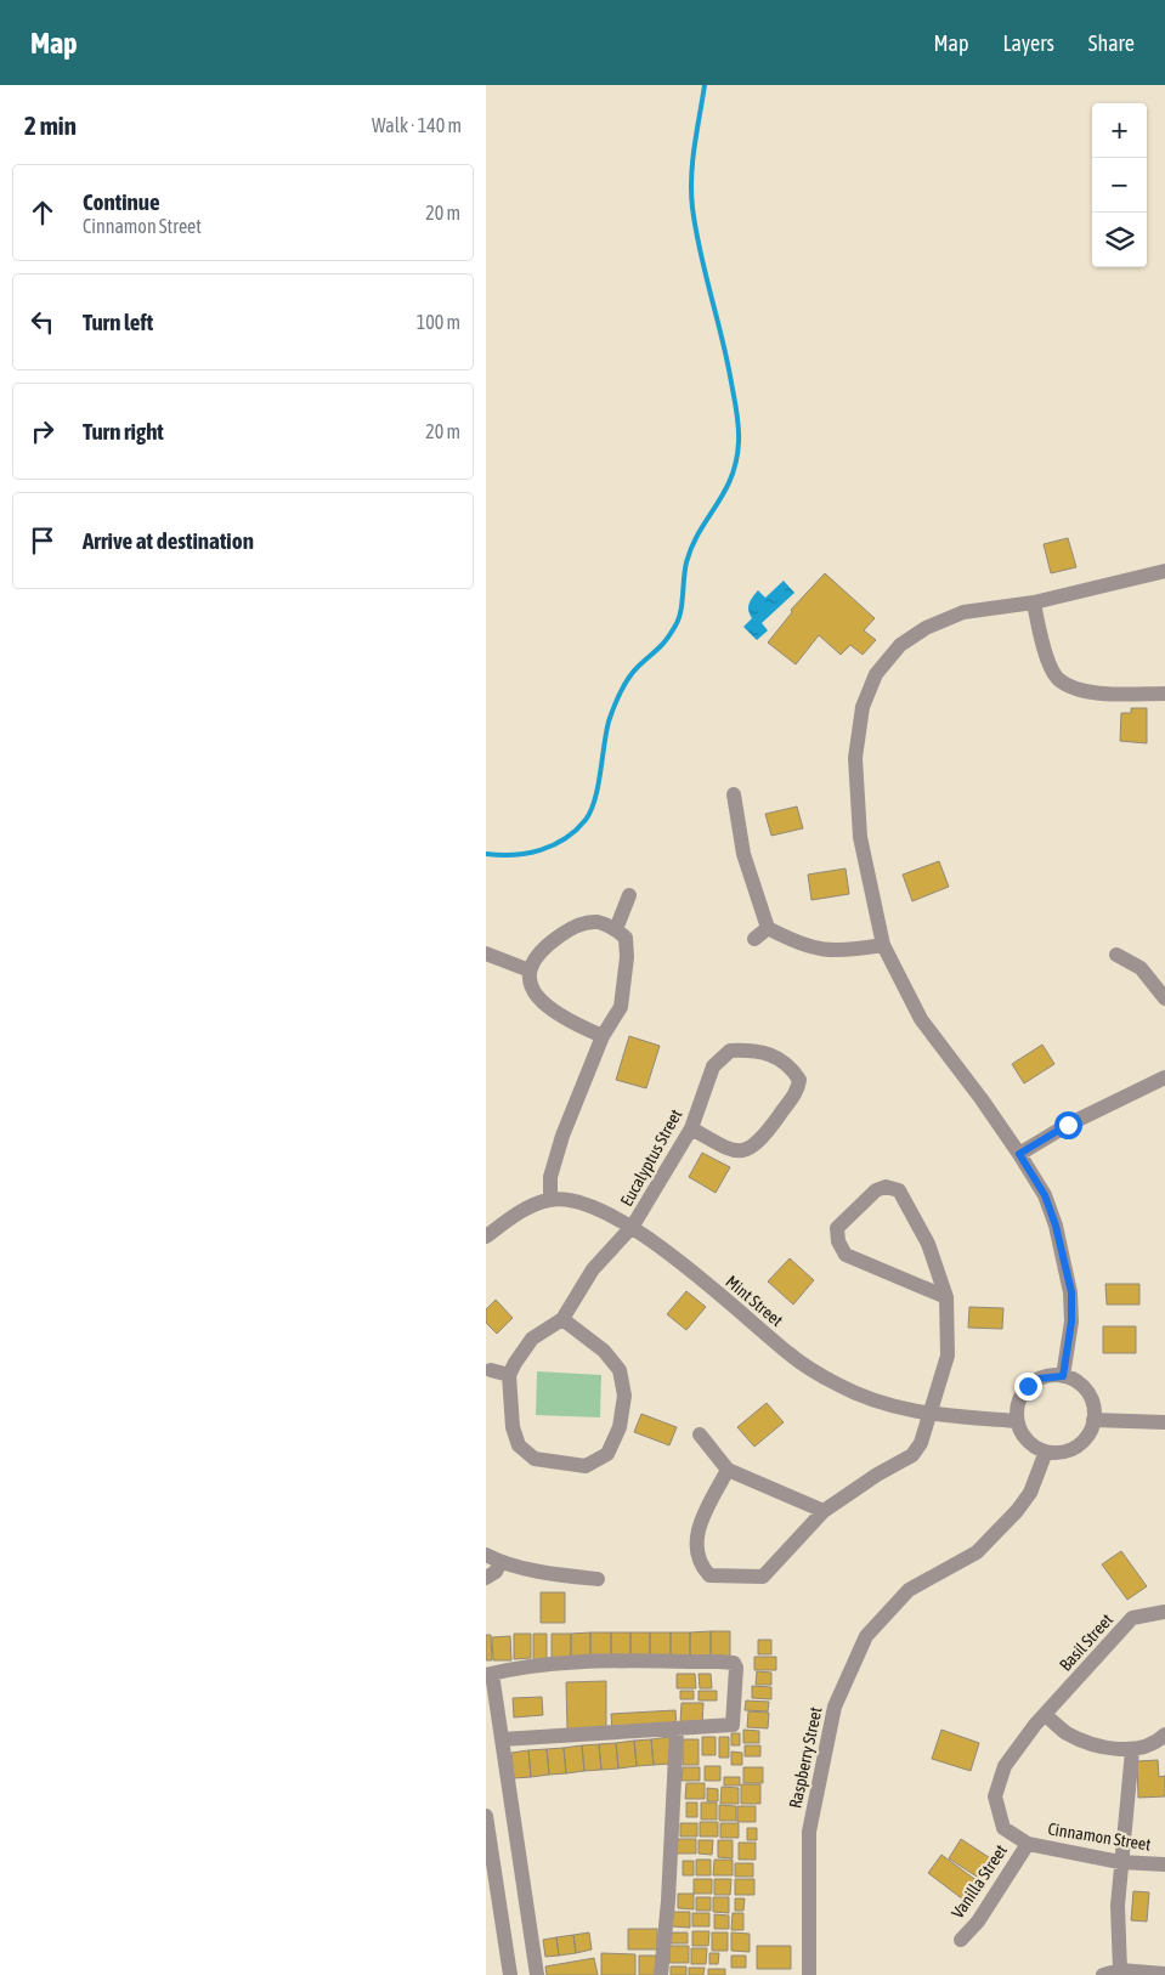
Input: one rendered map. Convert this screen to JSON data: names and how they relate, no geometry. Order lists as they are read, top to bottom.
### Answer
{
  "streets": {
    "street": [
      "Eucalyptus Street",
      "Mint Street",
      "Basil Street",
      "Raspberry Street",
      "Cinnamon Street",
      "Vanilla Street"
    ]
  },
  "crossings": [
    ["Eucalyptus Street", "Mint Street"],
    ["Mint Street", "Raspberry Street"],
    ["Basil Street", "Cinnamon Street"],
    ["Basil Street", "Vanilla Street"],
    ["Cinnamon Street", "Vanilla Street"]
  ],
  "page": {
    "header": "Map",
    "nav": ["Map", "Layers", "Share"],
    "heading": ["2 min", "Walk · 140 m"],
    "map_buttons": ["+", "−"],
    "list": [
      ["Continue", "Cinnamon Street", "20 m"],
      ["Turn left", "100 m"],
      ["Turn right", "20 m"],
      "Arrive at destination"
    ]
  }
}
